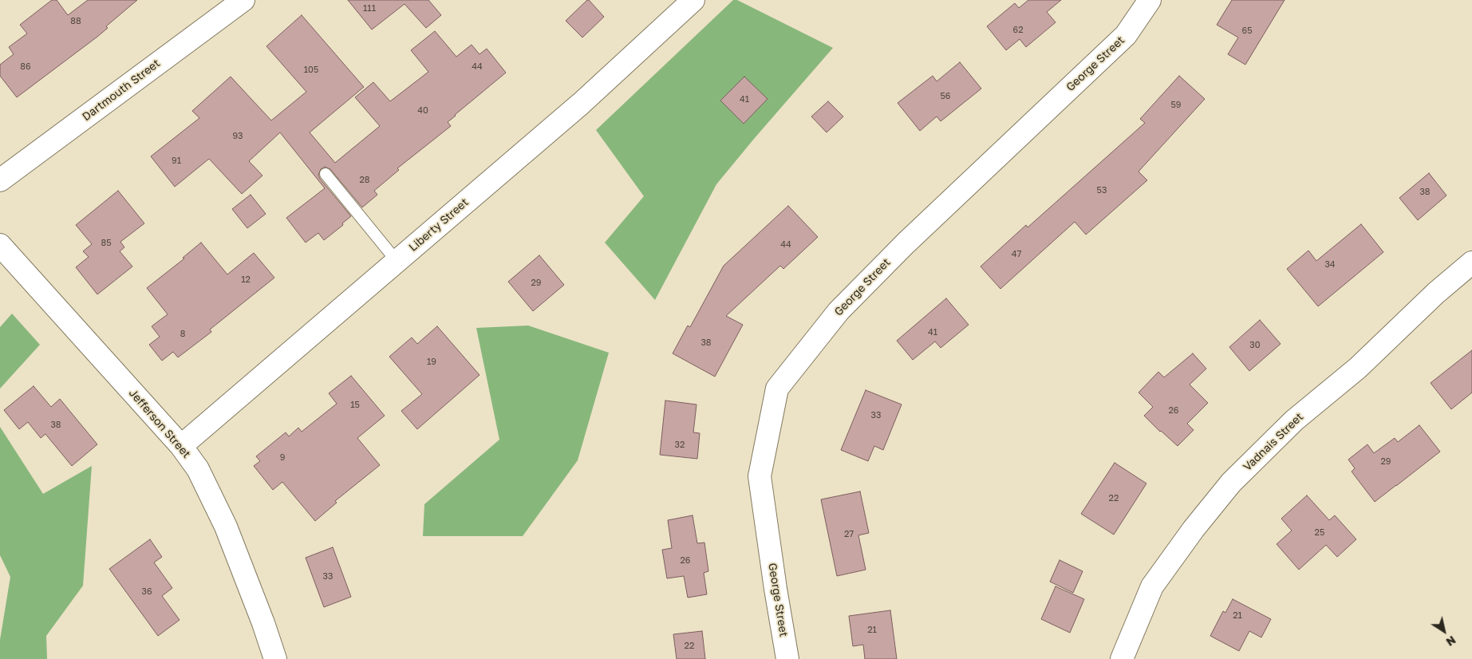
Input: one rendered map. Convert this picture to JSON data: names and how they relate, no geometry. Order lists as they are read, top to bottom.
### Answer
{
  "streets": {
    "street": [
      "George Street",
      "Dartmouth Street",
      "Liberty Street",
      "Jefferson Street",
      "Vadnais Street"
    ]
  },
  "crossings": [
    ["Liberty Street", "Jefferson Street"]
  ],
  "house_numbers": [
    "111",
    "88",
    "62",
    "65",
    "86",
    "44",
    "105",
    "56",
    "41",
    "59",
    "40",
    "93",
    "91",
    "28",
    "53",
    "38",
    "85",
    "44",
    "47",
    "34",
    "12",
    "29",
    "41",
    "8",
    "38",
    "30",
    "19",
    "15",
    "26",
    "33",
    "38",
    "32",
    "9",
    "29",
    "22",
    "25",
    "27",
    "26",
    "33",
    "36",
    "21",
    "21",
    "22"
  ],
  "north": "bottom right"
}
